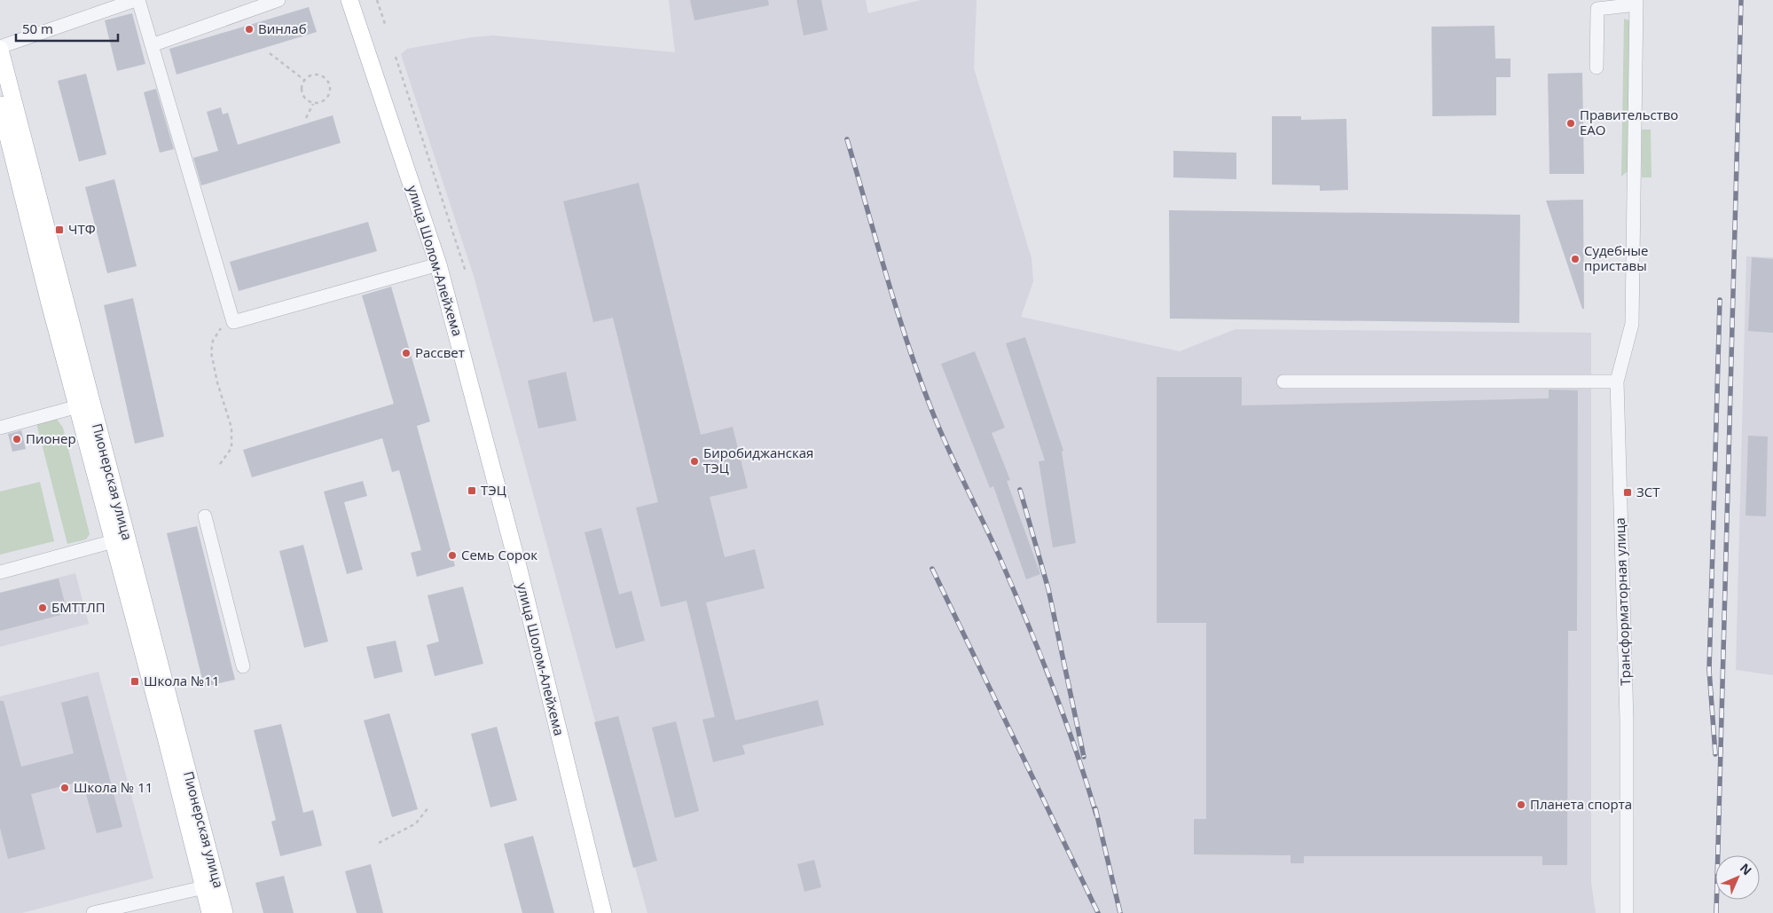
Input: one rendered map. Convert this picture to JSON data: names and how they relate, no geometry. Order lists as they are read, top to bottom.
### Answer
{
  "streets": {
    "main road": ["улица Шолом-Алейхема", "Пионерская улица"],
    "street": ["Трансформаторная улица"]
  },
  "places": {
    "other": [
      "Винлаб",
      "Правительство ЕАО",
      "Судебные приставы",
      "Рассвет",
      "Пионер",
      "Биробиджанская ТЭЦ",
      "Семь Сорок",
      "БМТТЛП",
      "Школа № 11",
      "Планета спорта"
    ],
    "transit": [
      "ЧТФ",
      "ТЭЦ",
      "ЗСТ",
      "Школа №11"
    ]
  },
  "scale_bar": "50 m",
  "north": "top right"
}
